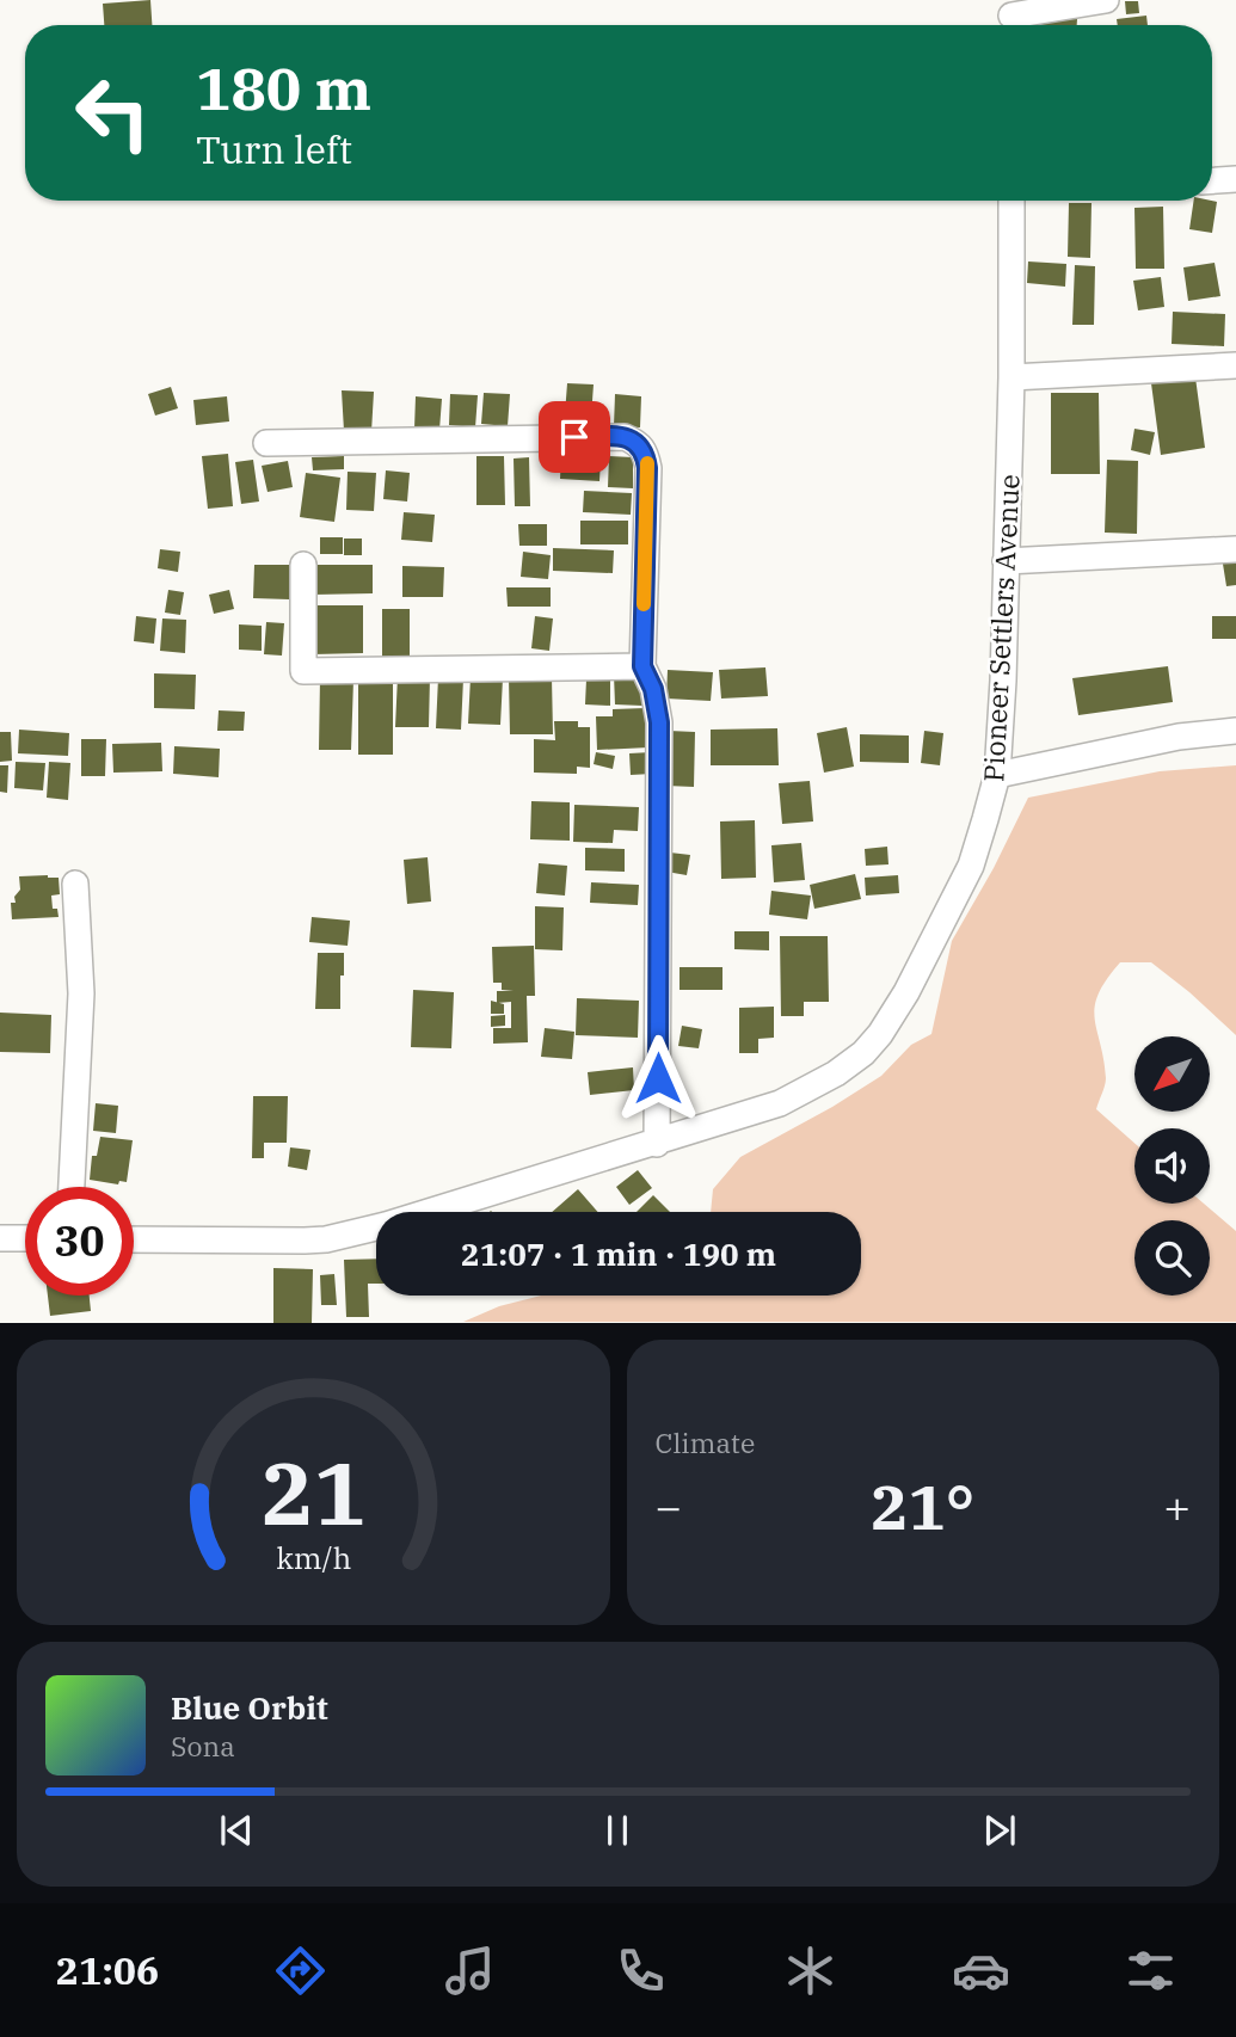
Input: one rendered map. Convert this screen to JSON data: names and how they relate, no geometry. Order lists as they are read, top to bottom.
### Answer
{
  "streets": {
    "street": ["Pioneer Settlers Avenue"]
  },
  "north": "bottom left",
  "page": {
    "turn": ["180 m", "Turn left"],
    "limit": "30",
    "trip": "21:07 · 1 min · 190 m",
    "tile": "Climate",
    "heat": ["−", "21°", "+"],
    "song": ["Blue Orbit", "Sona"],
    "tabs": "21:06",
    "gauge": ["21", "km/h"]
  }
}
